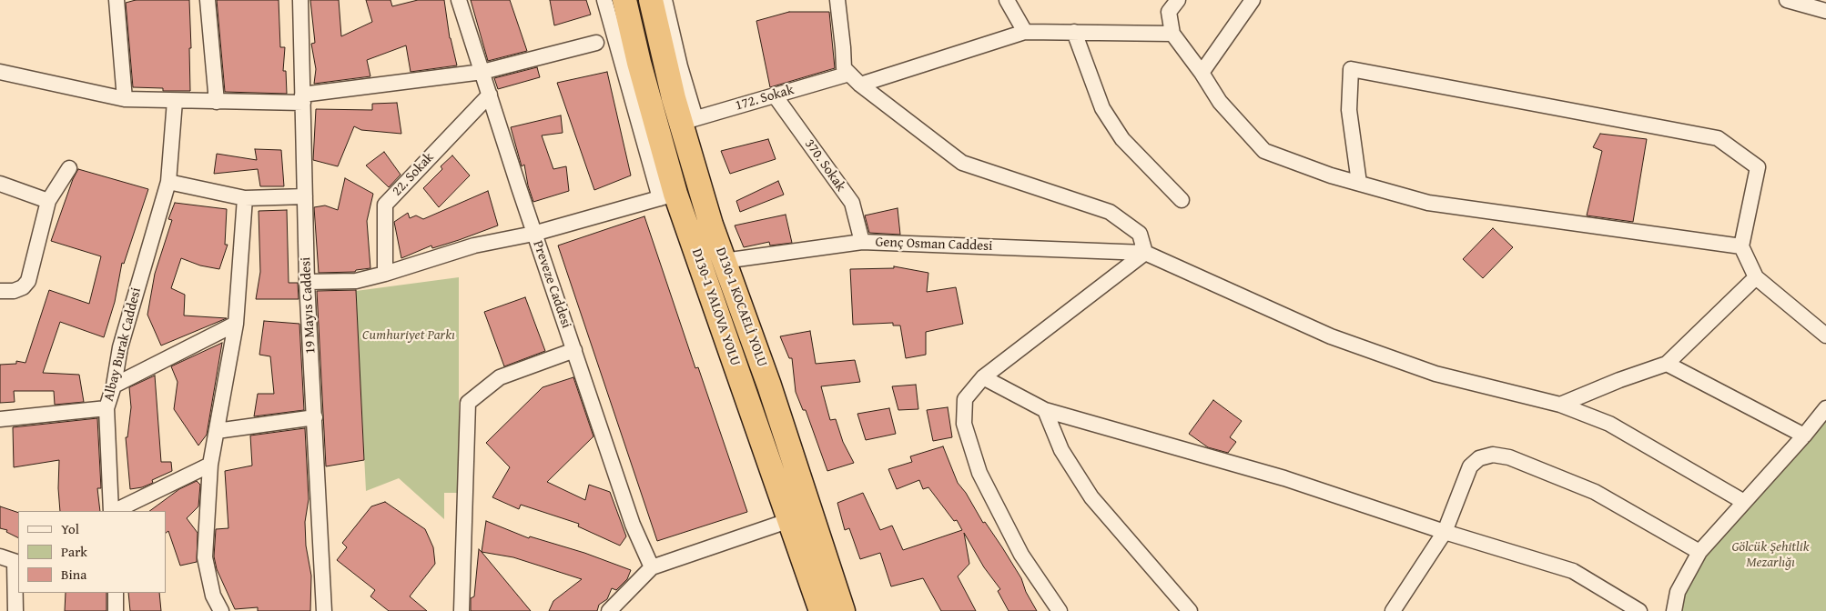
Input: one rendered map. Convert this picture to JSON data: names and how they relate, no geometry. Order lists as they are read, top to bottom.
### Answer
{
  "streets": {
    "highway": ["D130-1 YALOVA YOLU", "D130-1 KOCAELİ YOLU"],
    "street": [
      "172. Sokak",
      "370. Sokak",
      "22. Sokak",
      "Genç Osman Caddesi",
      "Preveze Caddesi",
      "19 Mayıs Caddesi",
      "Albay Burak Caddesi"
    ]
  },
  "crossings": [
    ["172. Sokak", "370. Sokak"],
    ["172. Sokak", "D130-1 KOCAELİ YOLU"],
    ["370. Sokak", "Genç Osman Caddesi"],
    ["22. Sokak", "Preveze Caddesi"],
    ["Genç Osman Caddesi", "D130-1 KOCAELİ YOLU"]
  ],
  "parks": ["Cumhuriyet Parkı", "Gölcük Şehitlik Mezarlığı"],
  "legend": ["Yol", "Park", "Bina"]
}
